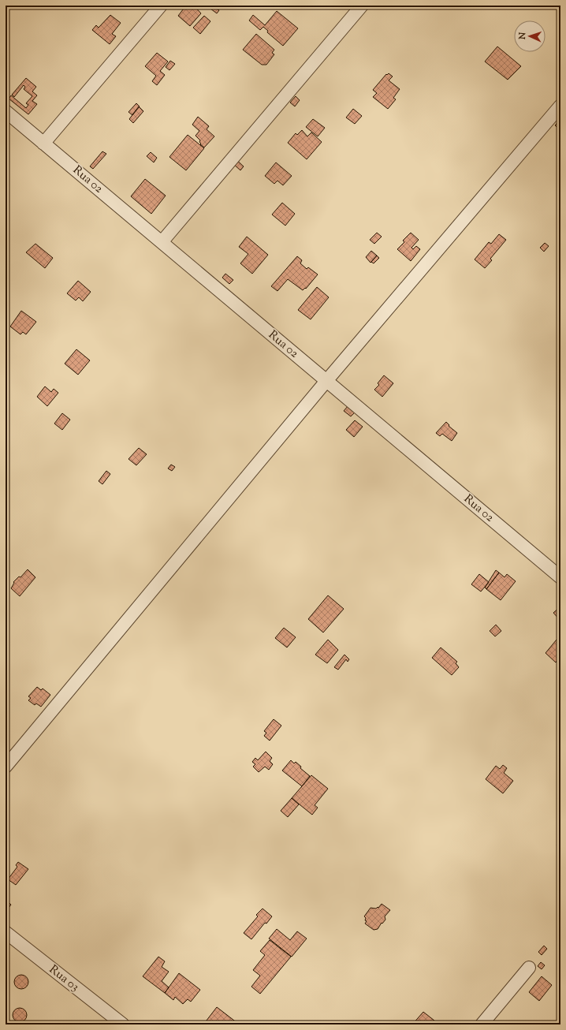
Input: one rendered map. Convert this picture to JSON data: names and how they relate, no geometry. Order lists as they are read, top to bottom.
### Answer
{
  "streets": {
    "street": ["Rua 02", "Rua 03"]
  },
  "north": "left"
}
